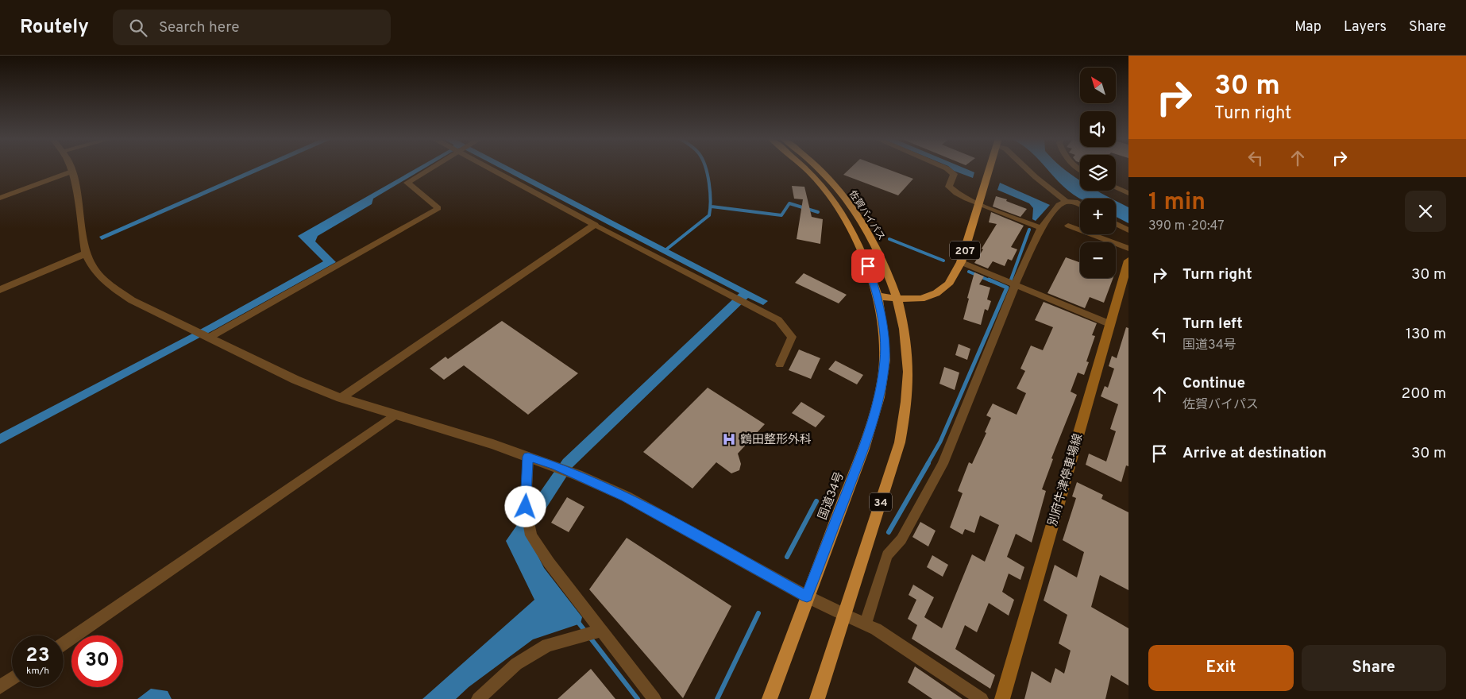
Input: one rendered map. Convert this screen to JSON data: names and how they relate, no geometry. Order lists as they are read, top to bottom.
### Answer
{
  "streets": {
    "highway": [
      "佐賀バイパス",
      "207",
      "国道34号",
      "34"
    ],
    "main road": ["別府牛津停車場線"]
  },
  "crossings": [
    ["佐賀バイパス", "207"],
    ["佐賀バイパス", "国道34号"],
    ["佐賀バイパス", "34"],
    ["207", "国道34号"],
    ["207", "34"]
  ],
  "places": {
    "hospital": ["鶴田整形外科"]
  },
  "north": "top left",
  "page": {
    "header": "Routely",
    "search": "Search here",
    "nav": ["Map", "Layers", "Share"],
    "turn": ["30 m", "Turn right"],
    "map_buttons": ["+", "−"],
    "heading": ["1 min", "390 m · 20:47"],
    "list": [
      {
        "name": "Turn right",
        "value": "30 m"
      },
      {
        "name": "Turn left",
        "note": "国道34号",
        "value": "130 m"
      },
      {
        "name": "Continue",
        "note": "佐賀バイパス",
        "value": "200 m"
      },
      {
        "name": "Arrive at destination",
        "value": "30 m"
      }
    ],
    "speed": "23 km/h",
    "limit": "30",
    "buttons": ["Exit", "Share"]
  }
}
